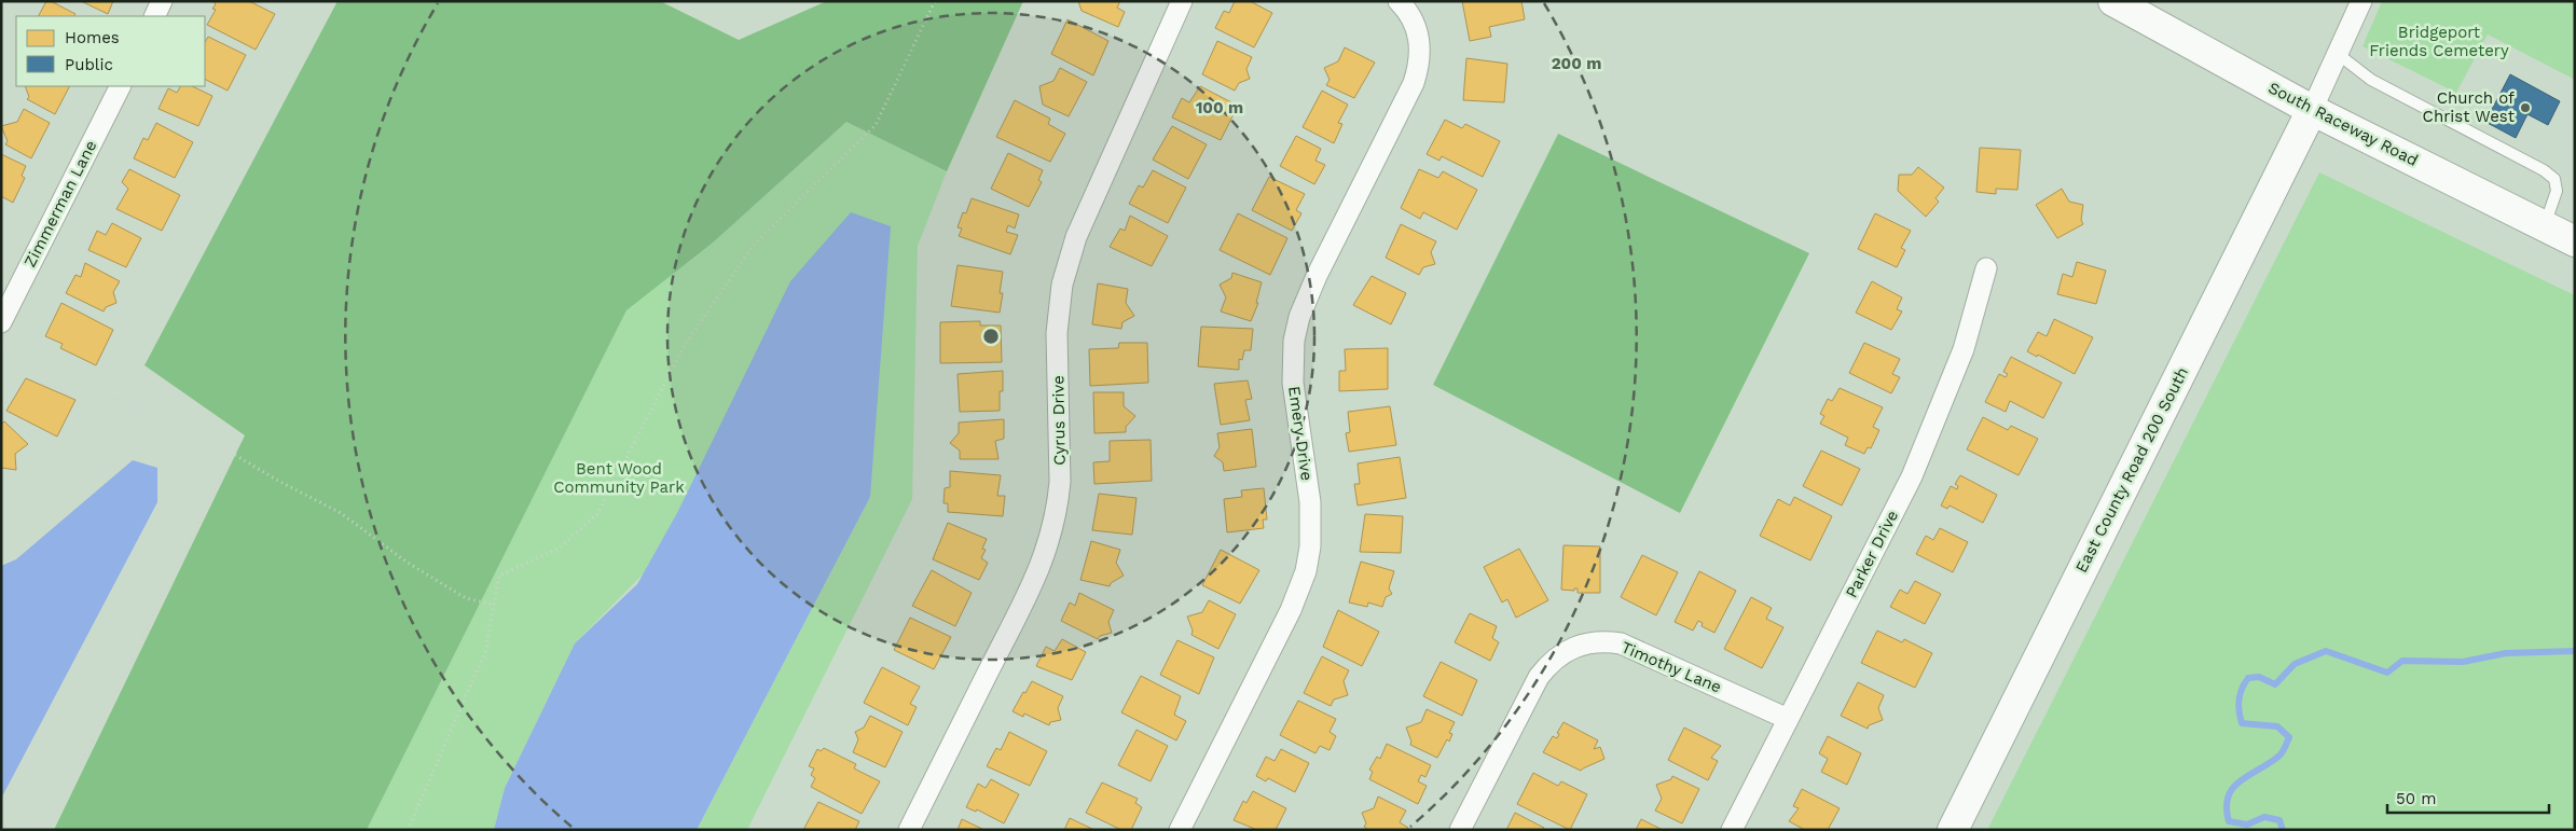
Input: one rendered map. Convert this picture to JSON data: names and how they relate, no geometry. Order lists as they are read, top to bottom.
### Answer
{
  "streets": {
    "street": [
      "South Raceway Road",
      "Zimmerman Lane",
      "Cyrus Drive",
      "Emery Drive",
      "East County Road 200 South",
      "Parker Drive",
      "Timothy Lane"
    ]
  },
  "crossings": [
    ["South Raceway Road", "East County Road 200 South"],
    ["Parker Drive", "Timothy Lane"]
  ],
  "parks": ["Bridgeport Friends Cemetery", "Bent Wood Community Park"],
  "places": ["Church of Christ West"],
  "legend": ["Homes", "Public"],
  "scale_bar": "50 m",
  "rings": ["200 m", "100 m"]
}
